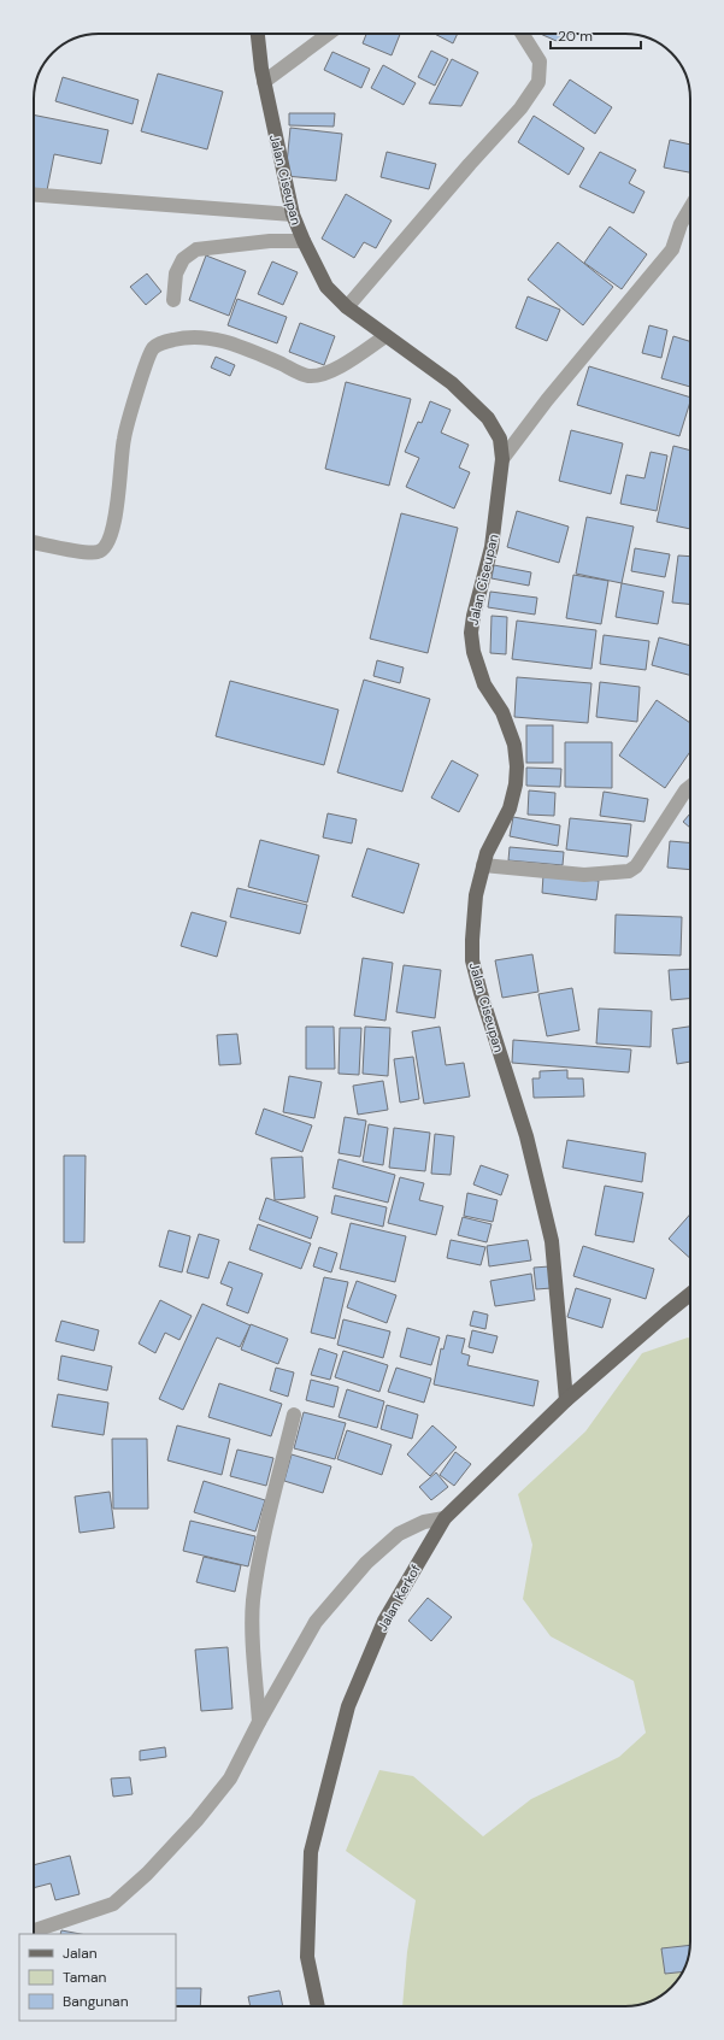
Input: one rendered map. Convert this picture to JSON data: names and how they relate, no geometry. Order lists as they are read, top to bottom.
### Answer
{
  "streets": {
    "main road": ["Jalan Ciseupan", "Jalan Kerkof"]
  },
  "crossings": [
    ["Jalan Ciseupan", "Jalan Kerkof"]
  ],
  "legend": ["Jalan", "Taman", "Bangunan"],
  "scale_bar": "20 m"
}
